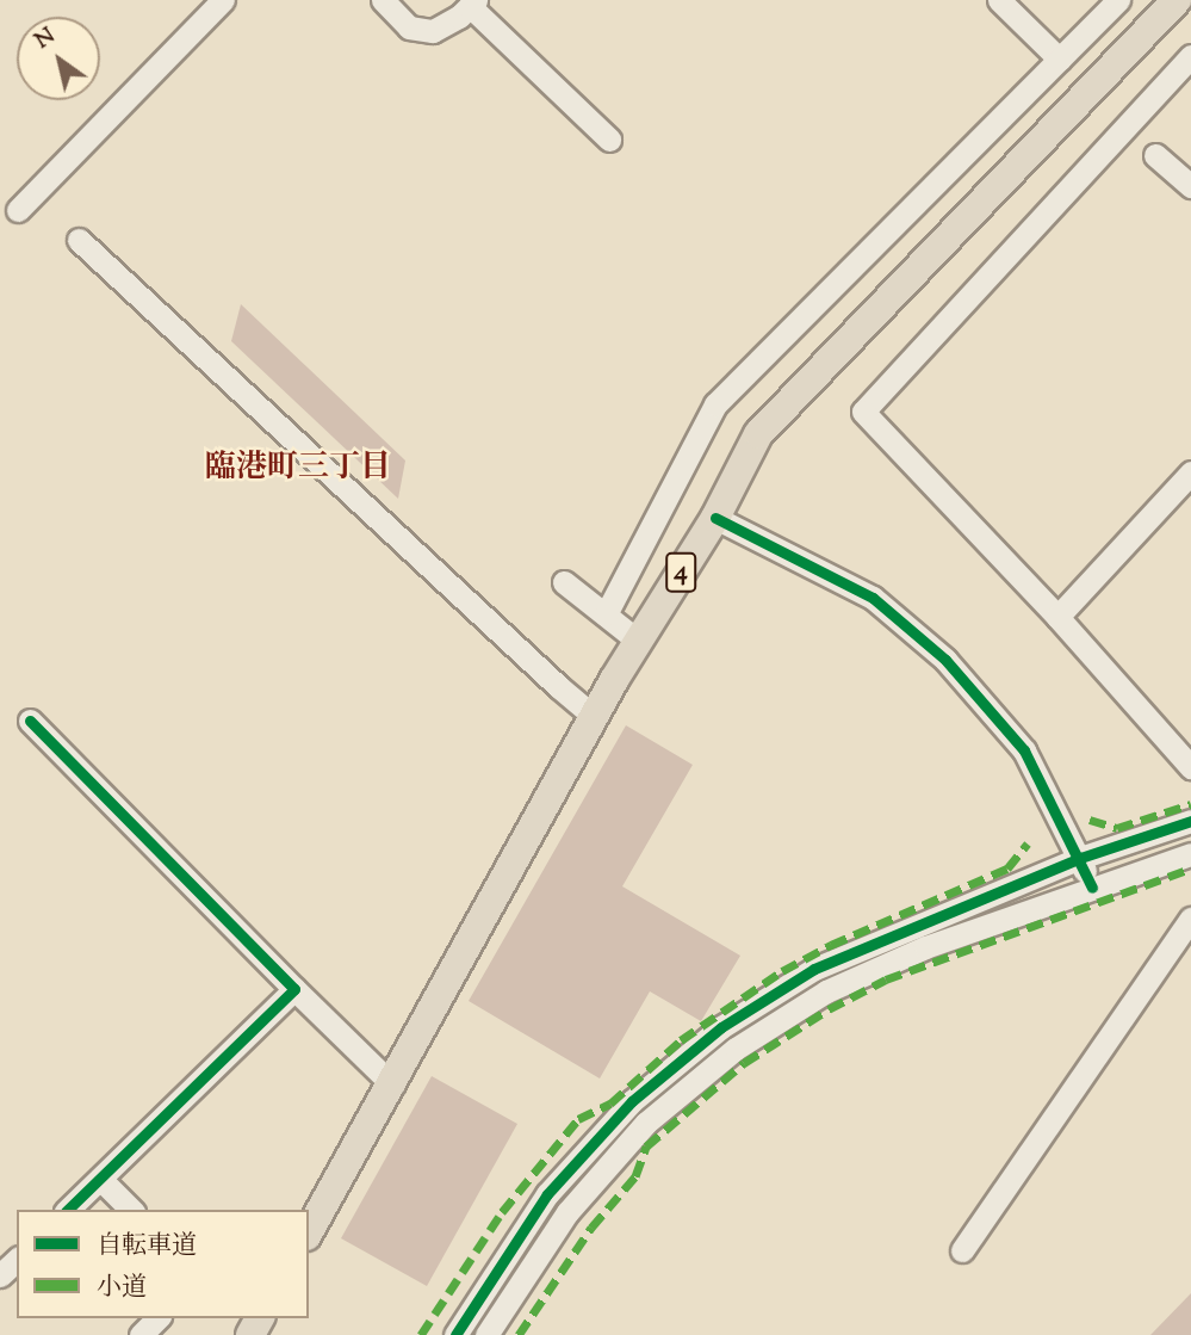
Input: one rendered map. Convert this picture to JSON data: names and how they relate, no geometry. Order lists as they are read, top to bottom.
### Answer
{
  "streets": {
    "main road": ["4"]
  },
  "districts": ["臨港町三丁目"],
  "legend": ["自転車道", "小道"],
  "north": "top left"
}
